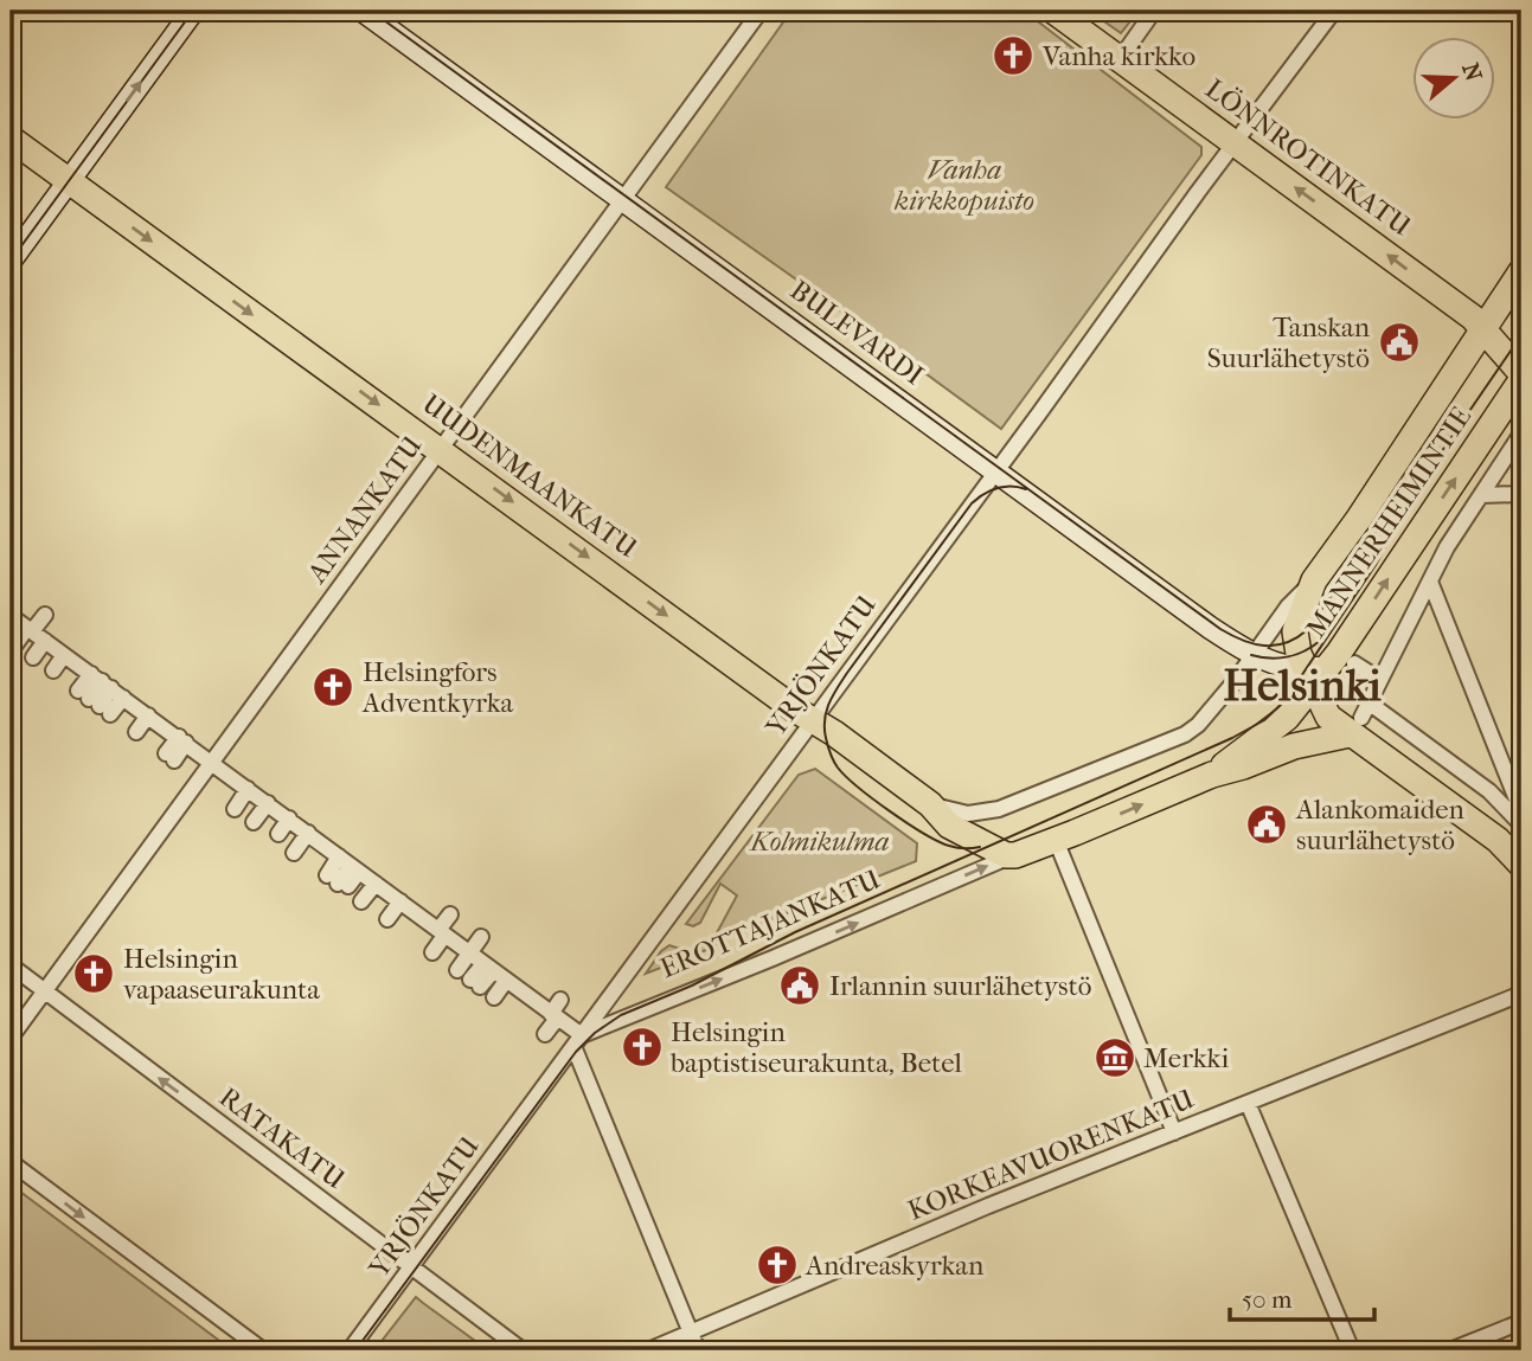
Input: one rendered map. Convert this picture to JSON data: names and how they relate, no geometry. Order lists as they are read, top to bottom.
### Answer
{
  "streets": {
    "main road": [
      "LÖNNROTINKATU",
      "UUDENMAANKATU",
      "MANNERHEIMINTIE",
      "EROTTAJANKATU"
    ],
    "street": [
      "BULEVARDI",
      "ANNANKATU",
      "YRJÖNKATU",
      "RATAKATU",
      "KORKEAVUORENKATU"
    ]
  },
  "crossings": [
    ["LÖNNROTINKATU", "MANNERHEIMINTIE"],
    ["LÖNNROTINKATU", "YRJÖNKATU"],
    ["BULEVARDI", "ANNANKATU"],
    ["BULEVARDI", "MANNERHEIMINTIE"],
    ["BULEVARDI", "YRJÖNKATU"],
    ["BULEVARDI", "EROTTAJANKATU"],
    ["UUDENMAANKATU", "ANNANKATU"],
    ["UUDENMAANKATU", "YRJÖNKATU"],
    ["UUDENMAANKATU", "EROTTAJANKATU"],
    ["ANNANKATU", "RATAKATU"],
    ["MANNERHEIMINTIE", "EROTTAJANKATU"],
    ["YRJÖNKATU", "EROTTAJANKATU"],
    ["YRJÖNKATU", "RATAKATU"]
  ],
  "one_way": [
    "LÖNNROTINKATU",
    "UUDENMAANKATU",
    "EROTTAJANKATU",
    "RATAKATU"
  ],
  "districts": ["Helsinki"],
  "parks": ["Vanha kirkkopuisto", "Kolmikulma"],
  "places": {
    "church": [
      "Vanha kirkko",
      "Helsingfors Adventkyrka",
      "Helsingin vapaaseurakunta",
      "Helsingin baptistiseurakunta, Betel",
      "Andreaskyrkan"
    ],
    "public building": ["Tanskan Suurlähetystö", "Alankomaiden suurlähetystö", "Irlannin suurlähetystö"],
    "museum": ["Merkki"]
  },
  "scale_bar": "50 m",
  "north": "right"
}
